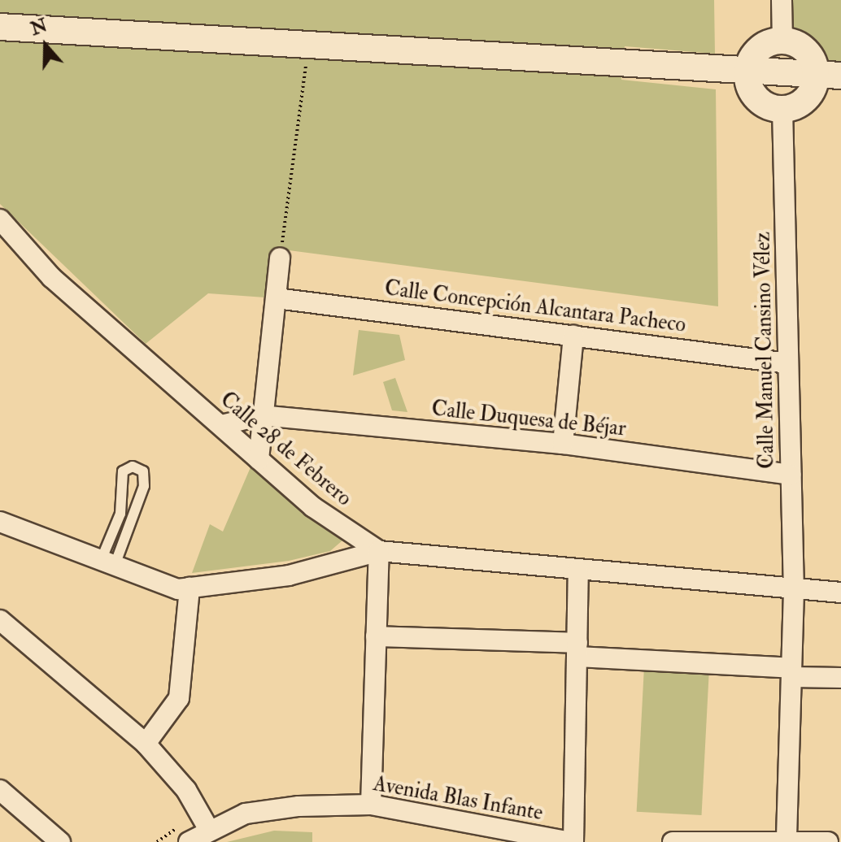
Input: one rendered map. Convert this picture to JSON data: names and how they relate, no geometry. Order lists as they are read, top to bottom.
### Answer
{
  "streets": {
    "street": [
      "Calle Concepción Alcantara Pacheco",
      "Calle Manuel Cansino Vélez",
      "Calle Duquesa de Béjar",
      "Calle 28 de Febrero",
      "Avenida Blas Infante"
    ]
  },
  "crossings": [
    ["Calle Concepción Alcantara Pacheco", "Calle Manuel Cansino Vélez"],
    ["Calle Manuel Cansino Vélez", "Calle Duquesa de Béjar"],
    ["Calle Manuel Cansino Vélez", "Calle 28 de Febrero"]
  ],
  "north": "top"
}
